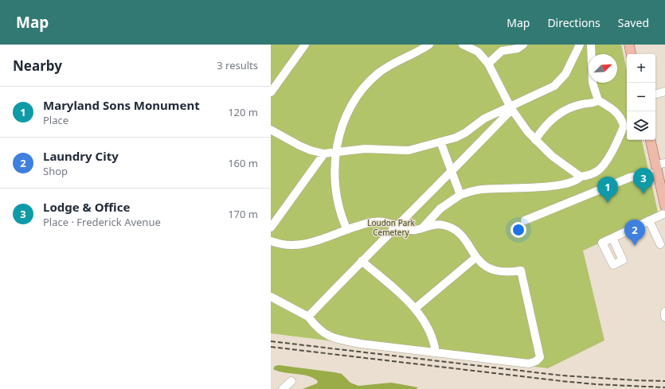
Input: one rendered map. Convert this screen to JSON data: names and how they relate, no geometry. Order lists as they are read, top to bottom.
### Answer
{
  "parks": ["Loudon Park Cemetery"],
  "north": "top right",
  "page": {
    "header": "Map",
    "nav": ["Map", "Directions", "Saved"],
    "heading": ["Nearby", "3 results"],
    "map_buttons": ["+", "−"],
    "list": [
      {
        "mark": "1",
        "name": "Maryland Sons Monument",
        "note": "Place",
        "value": "120 m"
      },
      {
        "mark": "2",
        "name": "Laundry City",
        "note": "Shop",
        "value": "160 m"
      },
      {
        "mark": "3",
        "name": "Lodge & Office",
        "note": "Place · Frederick Avenue",
        "value": "170 m"
      }
    ],
    "pins": ["3", "1", "2"]
  }
}
